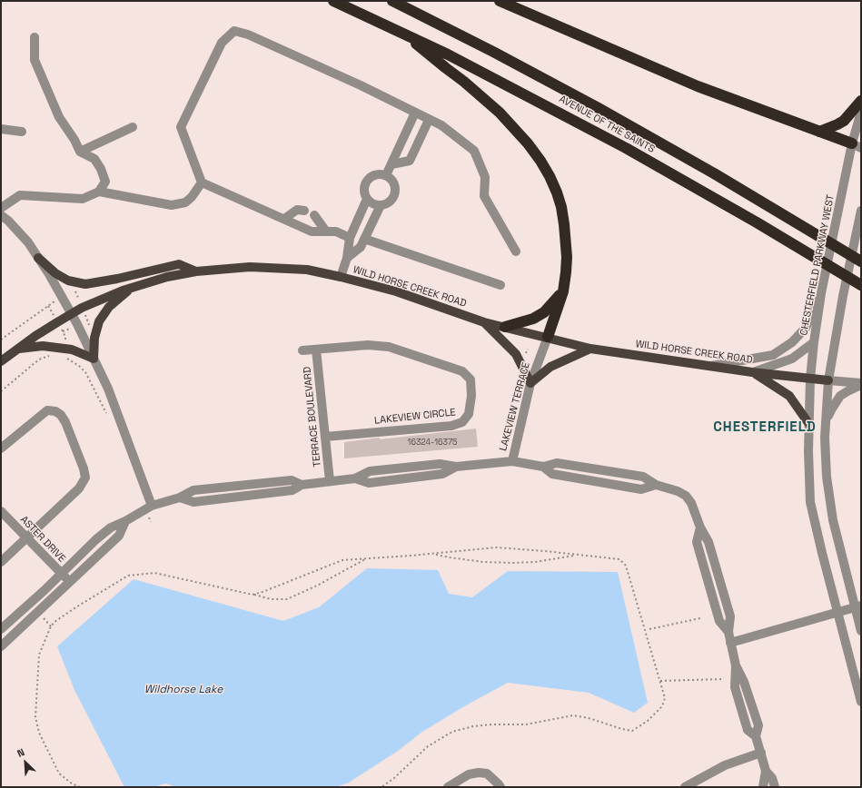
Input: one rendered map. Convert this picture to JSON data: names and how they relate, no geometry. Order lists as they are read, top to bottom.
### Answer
{
  "streets": {
    "highway": ["AVENUE OF THE SAINTS"],
    "main road": ["WILD HORSE CREEK ROAD"],
    "street": [
      "CHESTERFIELD PARKWAY WEST",
      "LAKEVIEW TERRACE",
      "TERRACE BOULEVARD",
      "LAKEVIEW CIRCLE",
      "ASTER DRIVE"
    ]
  },
  "crossings": [
    ["CHESTERFIELD PARKWAY WEST", "WILD HORSE CREEK ROAD"],
    ["WILD HORSE CREEK ROAD", "LAKEVIEW TERRACE"],
    ["TERRACE BOULEVARD", "LAKEVIEW CIRCLE"]
  ],
  "districts": ["CHESTERFIELD"],
  "water": ["Wildhorse Lake"],
  "house_numbers": ["16324-16375"],
  "north": "top left"
}
